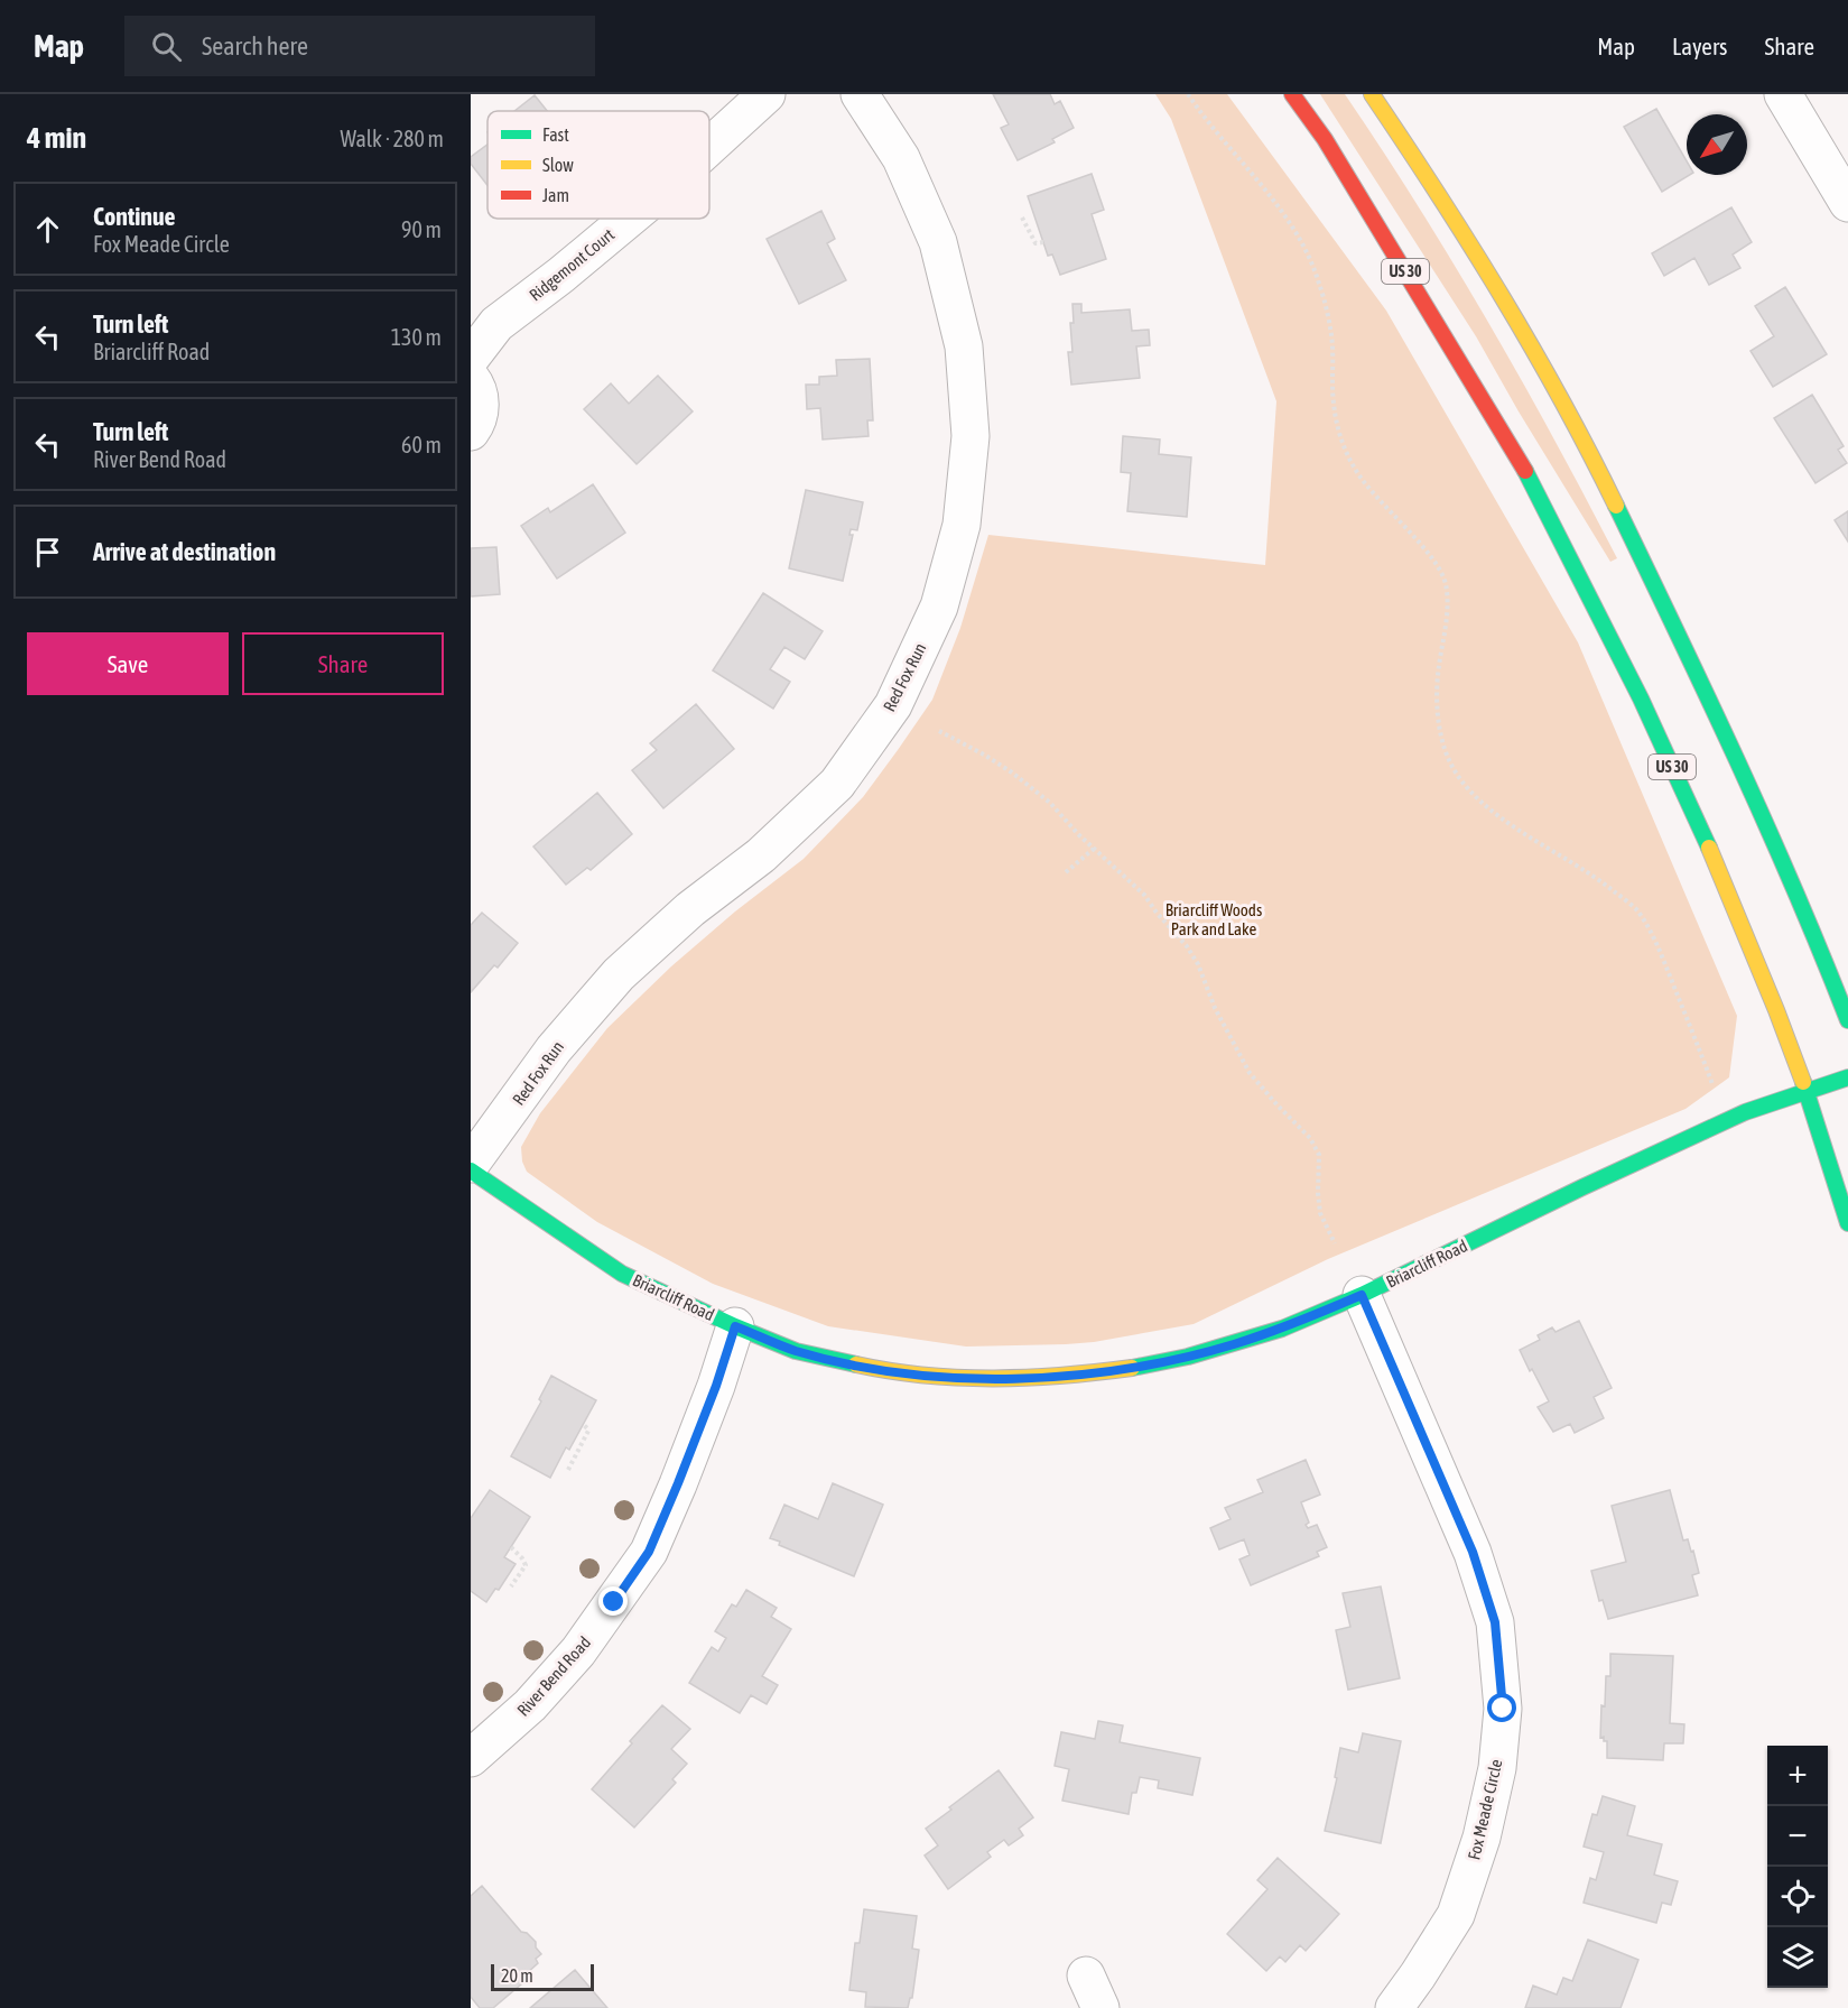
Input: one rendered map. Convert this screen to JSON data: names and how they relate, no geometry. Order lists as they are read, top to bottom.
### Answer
{
  "streets": {
    "main road": ["US 30", "Briarcliff Road"],
    "street": [
      "Ridgemont Court",
      "Red Fox Run",
      "River Bend Road",
      "Fox Meade Circle"
    ]
  },
  "crossings": [
    ["US 30", "Briarcliff Road"],
    ["Briarcliff Road", "River Bend Road"],
    ["Briarcliff Road", "Fox Meade Circle"]
  ],
  "parks": ["Briarcliff Woods Park and Lake"],
  "legend": ["Fast", "Slow", "Jam"],
  "scale_bar": "20 m",
  "north": "bottom left",
  "page": {
    "header": "Map",
    "search": "Search here",
    "nav": ["Map", "Layers", "Share"],
    "heading": ["4 min", "Walk · 280 m"],
    "list": [
      ["Continue", "Fox Meade Circle", "90 m"],
      ["Turn left", "Briarcliff Road", "130 m"],
      ["Turn left", "River Bend Road", "60 m"],
      "Arrive at destination"
    ],
    "buttons": ["Save", "Share"],
    "map_buttons": ["+", "−"],
    "scale": "20 m"
  }
}
